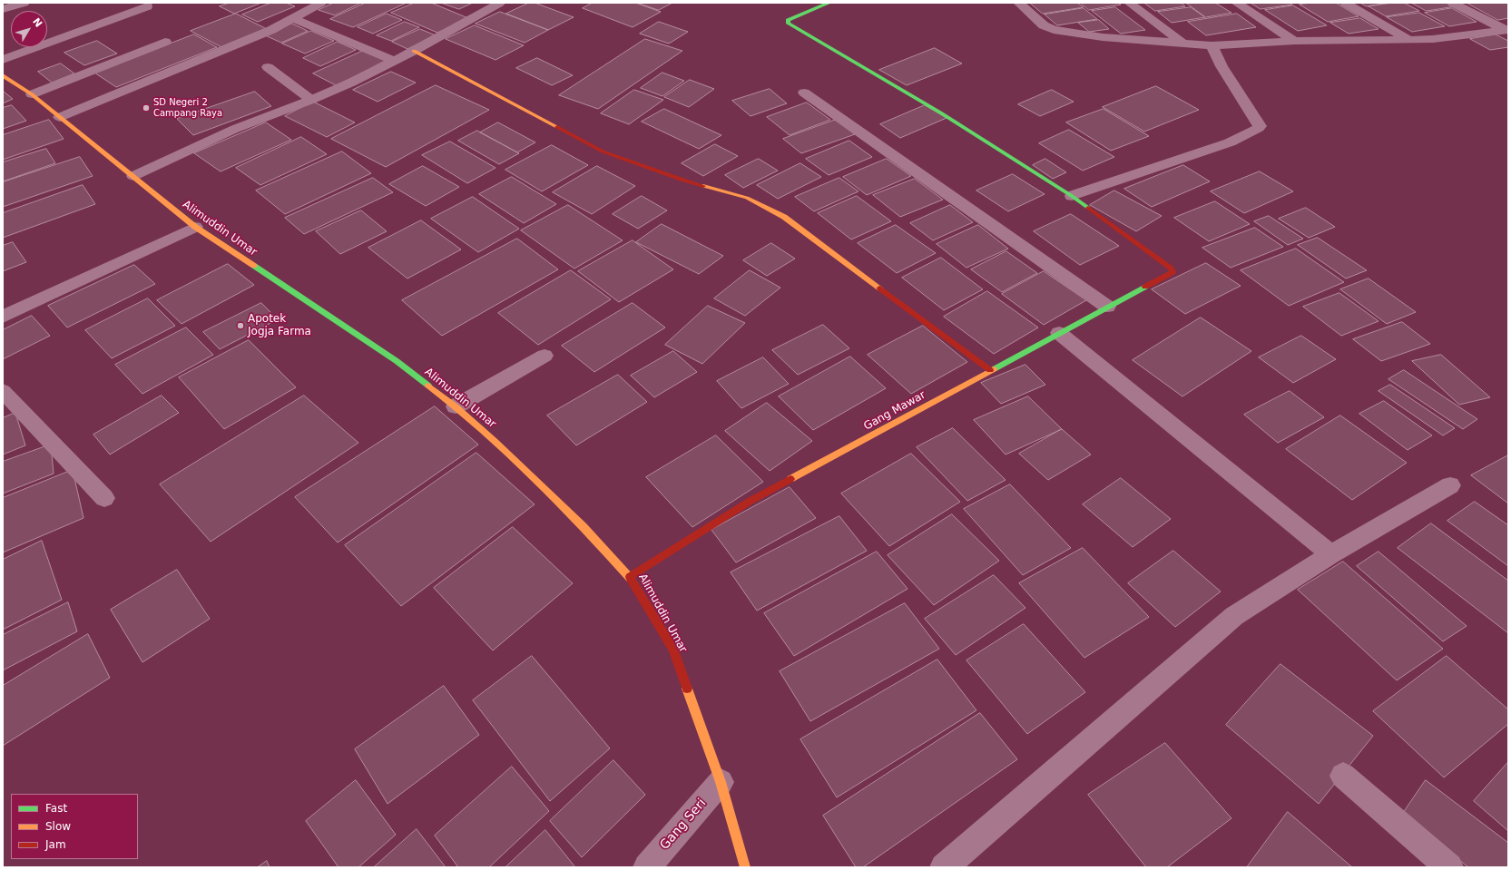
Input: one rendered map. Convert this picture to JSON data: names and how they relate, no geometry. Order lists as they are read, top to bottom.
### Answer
{
  "streets": {
    "street": ["Alimuddin Umar", "Gang Mawar", "Gang Seri"]
  },
  "crossings": [
    ["Alimuddin Umar", "Gang Mawar"],
    ["Alimuddin Umar", "Gang Seri"]
  ],
  "places": ["SD Negeri 2 Campang Raya", "Apotek Jogja Farma"],
  "legend": ["Fast", "Slow", "Jam"],
  "north": "top right"
}
